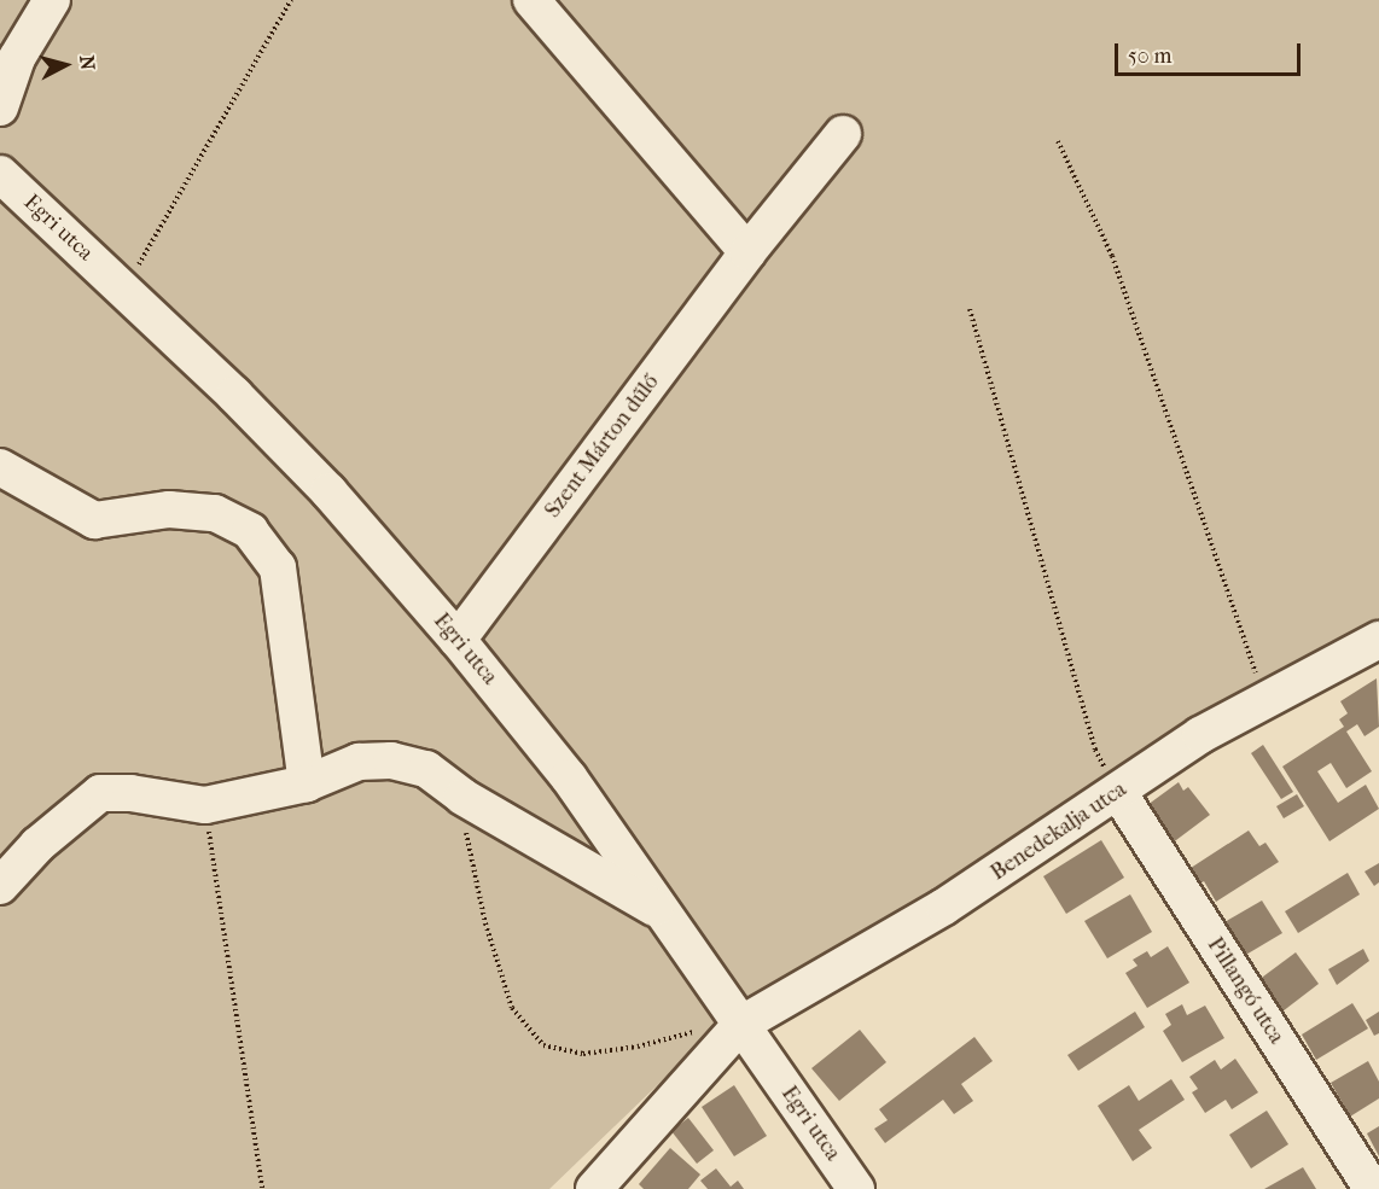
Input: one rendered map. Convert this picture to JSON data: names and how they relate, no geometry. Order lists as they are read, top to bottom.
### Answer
{
  "streets": {
    "street": [
      "Egri utca",
      "Szent Márton dűlő",
      "Benedekalja utca",
      "Pillangó utca"
    ]
  },
  "crossings": [
    ["Egri utca", "Szent Márton dűlő"],
    ["Egri utca", "Benedekalja utca"],
    ["Benedekalja utca", "Pillangó utca"]
  ],
  "scale_bar": "50 m",
  "north": "right"
}
